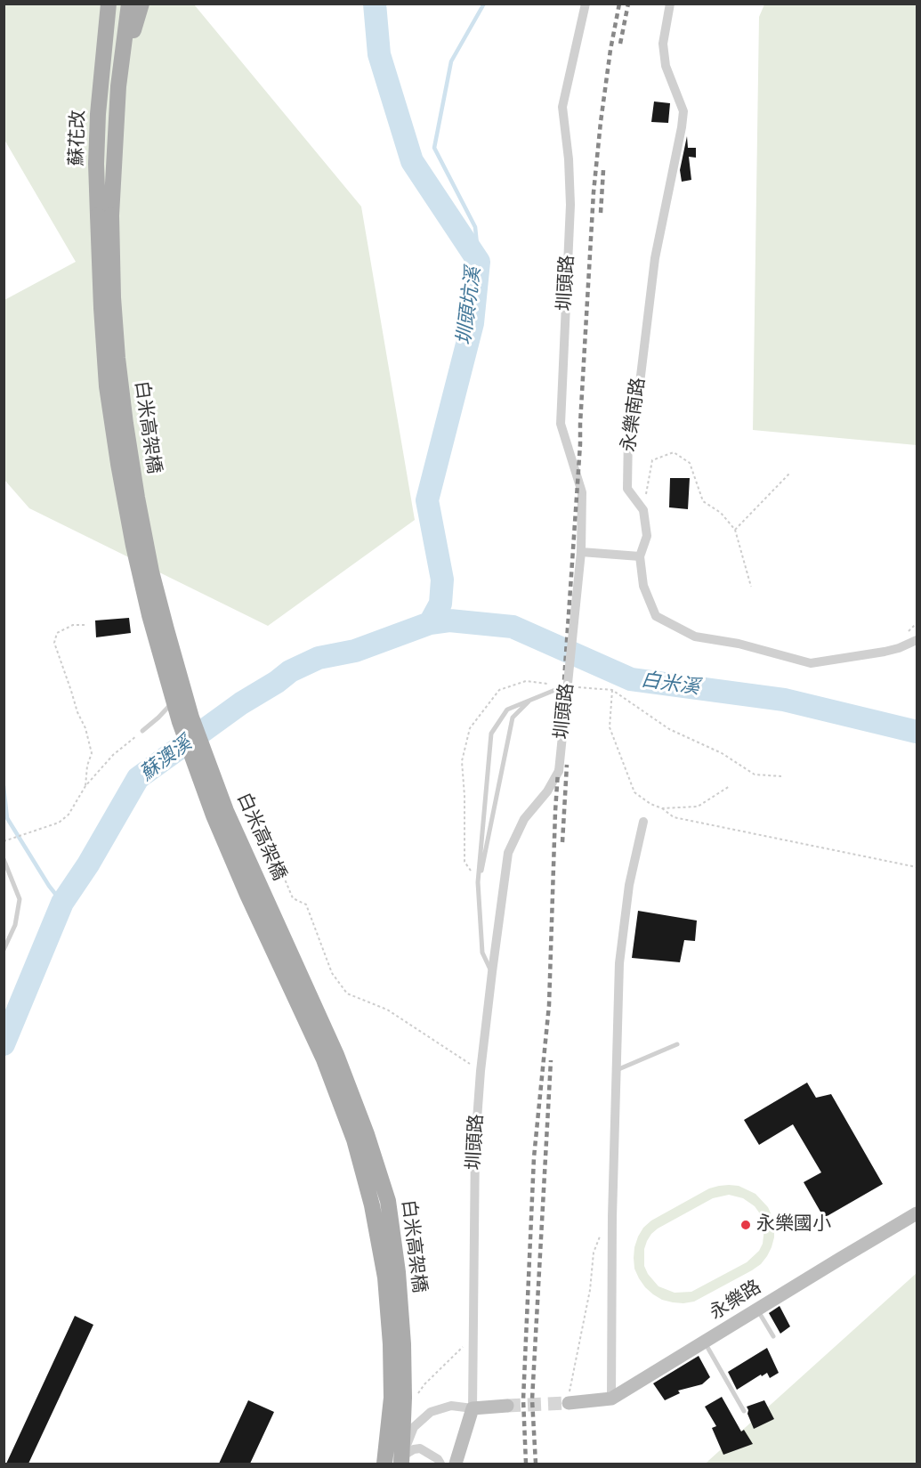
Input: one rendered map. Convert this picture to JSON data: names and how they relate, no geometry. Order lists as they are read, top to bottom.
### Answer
{
  "streets": {
    "main road": ["蘇花改", "白米高架橋"],
    "street": ["圳頭路", "永樂南路", "永樂路"]
  },
  "crossings": [
    ["蘇花改", "白米高架橋"]
  ],
  "water": ["圳頭坑溪", "白米溪", "蘇澳溪"],
  "places": ["永樂國小"]
}
